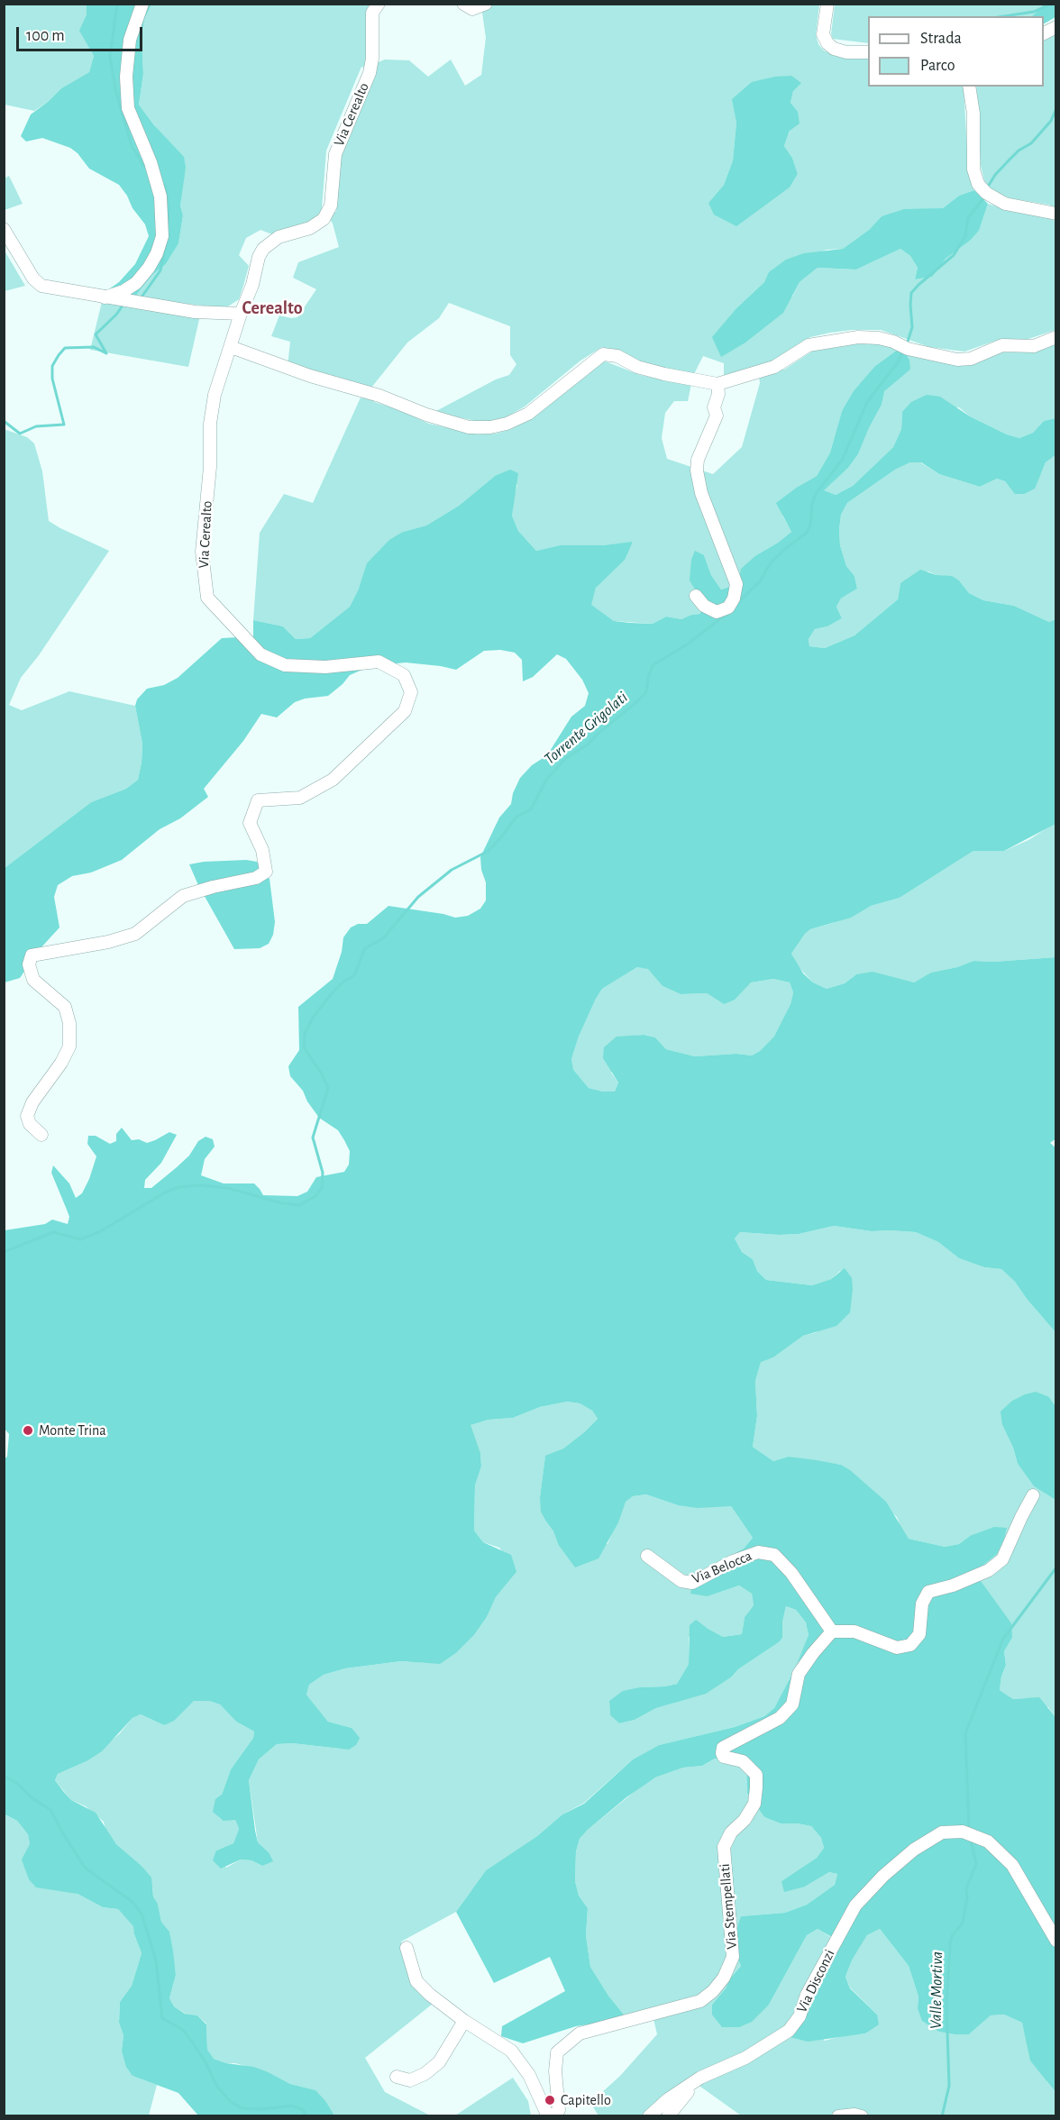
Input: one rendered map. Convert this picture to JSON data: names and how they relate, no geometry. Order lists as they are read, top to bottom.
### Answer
{
  "streets": {
    "street": [
      "Via Cerealto",
      "Via Belocca",
      "Via Stempellati",
      "Via Disconzi"
    ]
  },
  "crossings": [
    ["Via Belocca", "Via Stempellati"]
  ],
  "districts": ["Cerealto"],
  "water": ["Torrente Grigolati", "Valle Mortiva"],
  "places": ["Monte Trina", "Capitello"],
  "legend": ["Strada", "Parco"],
  "scale_bar": "100 m"
}
